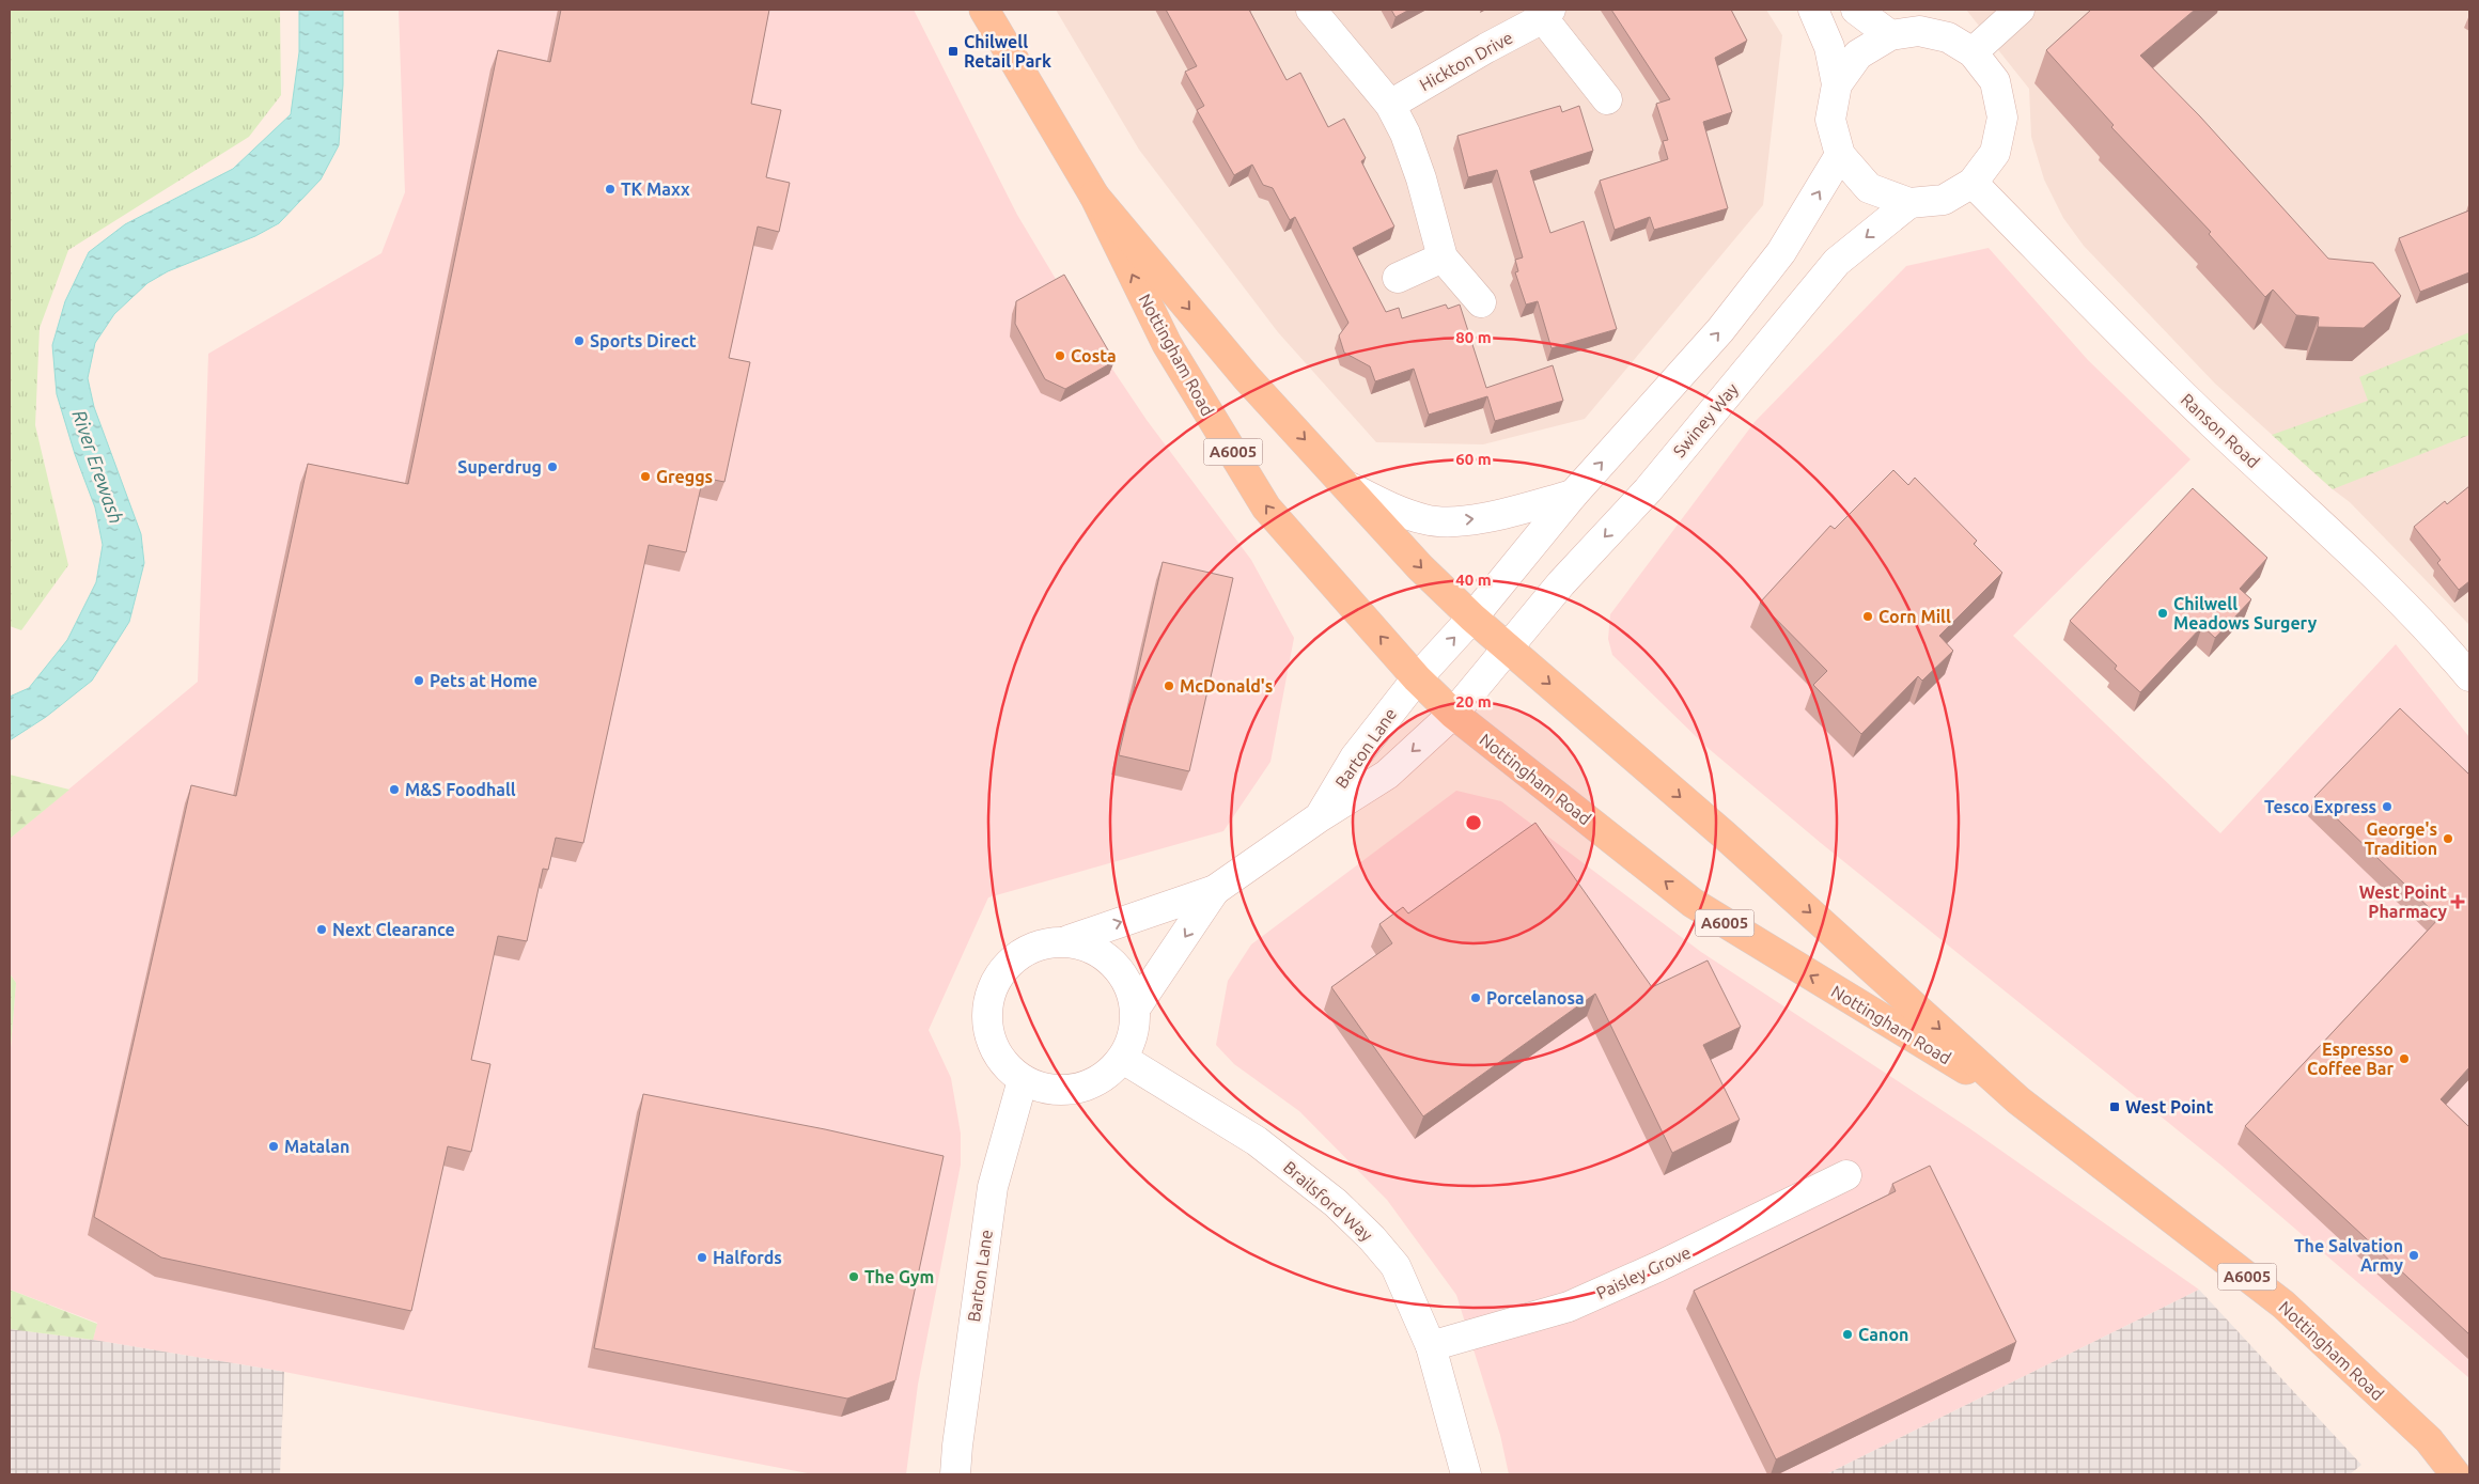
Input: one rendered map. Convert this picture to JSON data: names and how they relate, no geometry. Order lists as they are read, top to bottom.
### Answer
{
  "streets": {
    "main road": ["Nottingham Road", "A6005"],
    "street": [
      "Hickton Drive",
      "Swiney Way",
      "Ranson Road",
      "Barton Lane",
      "Brailsford Way",
      "Paisley Grove"
    ]
  },
  "crossings": [
    ["Nottingham Road", "Swiney Way"],
    ["Nottingham Road", "Barton Lane"],
    ["Swiney Way", "Ranson Road"],
    ["Swiney Way", "Barton Lane"],
    ["Barton Lane", "Brailsford Way"],
    ["Brailsford Way", "Paisley Grove"]
  ],
  "water": ["River Erewash"],
  "places": {
    "transit": ["Chilwell Retail Park", "West Point"],
    "other": [
      "TK Maxx",
      "Sports Direct",
      "Costa",
      "Superdrug",
      "Greggs",
      "Chilwell Meadows Surgery",
      "Corn Mill",
      "Pets at Home",
      "McDonald's",
      "M&S Foodhall",
      "Tesco Express",
      "George's Tradition",
      "Next Clearance",
      "Porcelanosa",
      "Espresso Coffee Bar",
      "Matalan",
      "The Salvation Army",
      "Halfords",
      "The Gym",
      "Canon"
    ],
    "health": ["West Point Pharmacy"]
  },
  "rings": [
    "80 m",
    "60 m",
    "40 m",
    "20 m"
  ]
}
